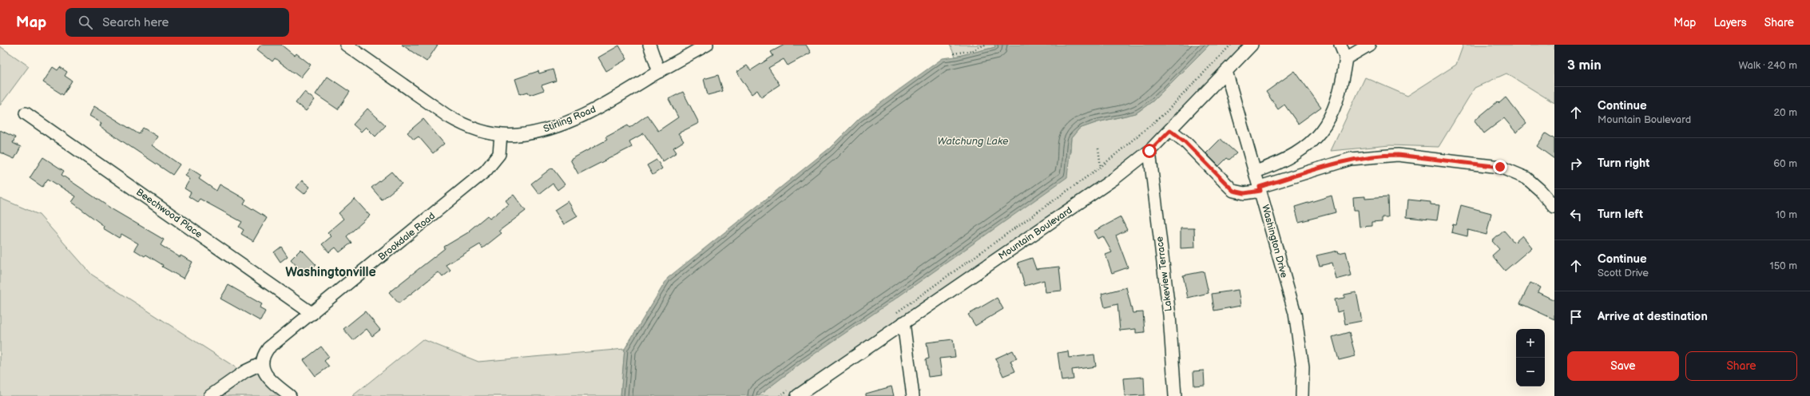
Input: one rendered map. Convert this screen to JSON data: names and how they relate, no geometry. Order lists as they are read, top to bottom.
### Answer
{
  "streets": {
    "street": [
      "Stirling Road",
      "Beechwood Place",
      "Mountain Boulevard",
      "Brookdale Road",
      "Washington Drive",
      "Lakeview Terrace"
    ]
  },
  "crossings": [
    ["Stirling Road", "Brookdale Road"],
    ["Beechwood Place", "Brookdale Road"],
    ["Mountain Boulevard", "Washington Drive"],
    ["Mountain Boulevard", "Lakeview Terrace"]
  ],
  "districts": ["Washingtonville"],
  "water": ["Watchung Lake"],
  "page": {
    "header": "Map",
    "search": "Search here",
    "nav": ["Map", "Layers", "Share"],
    "heading": ["3 min", "Walk · 240 m"],
    "list": [
      ["Continue", "Mountain Boulevard", "20 m"],
      ["Turn right", "60 m"],
      ["Turn left", "10 m"],
      ["Continue", "Scott Drive", "150 m"],
      "Arrive at destination"
    ],
    "map_buttons": ["+", "−"],
    "buttons": ["Save", "Share"]
  }
}
